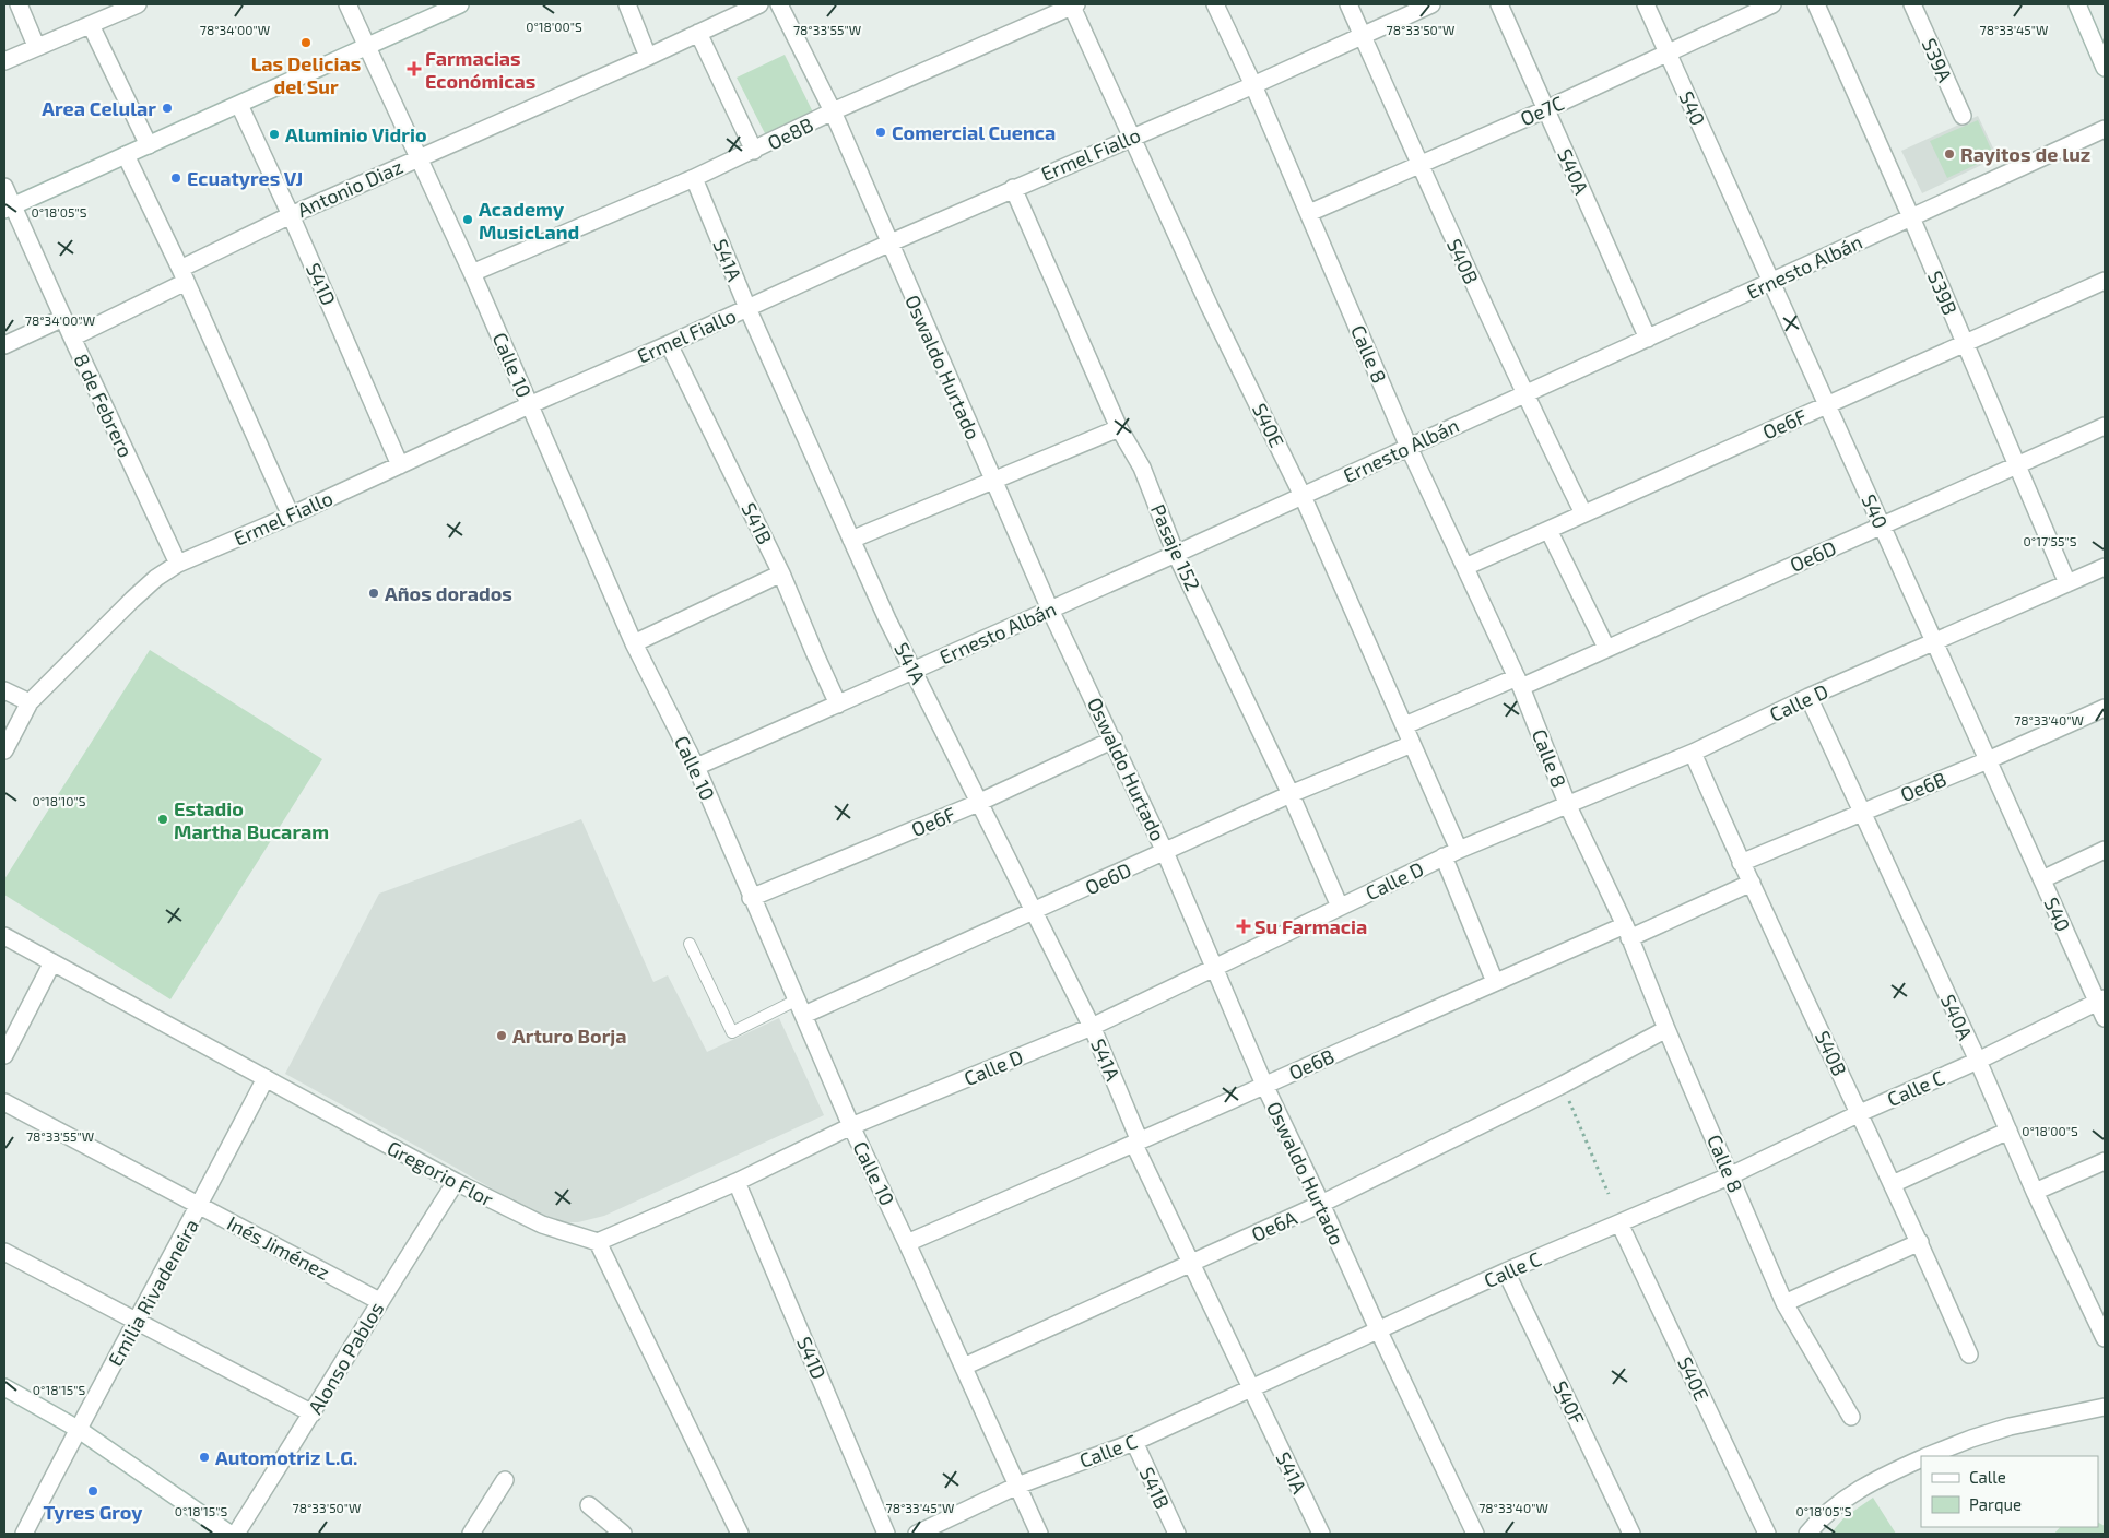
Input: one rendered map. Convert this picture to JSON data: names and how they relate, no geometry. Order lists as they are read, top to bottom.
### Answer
{
  "streets": {
    "street": [
      "S39A",
      "S40",
      "Oe7C",
      "Oe8B",
      "Ermel Fiallo",
      "S40A",
      "Antonio Diaz",
      "S41A",
      "S40B",
      "Ernesto Albán",
      "S41D",
      "S39B",
      "Calle 8",
      "Calle 10",
      "Oswaldo Hurtado",
      "8 de Febrero",
      "Oe6F",
      "S40E",
      "S41B",
      "Pasaje 152",
      "Oe6D",
      "Calle D",
      "Oe6B",
      "Calle C",
      "Gregorio Flor",
      "Oe6A",
      "Inés Jiménez",
      "Emilia Rivadeneira",
      "Alonso Pablos",
      "S40F"
    ]
  },
  "crossings": [
    ["S40", "Oe7C"],
    ["S40", "Ernesto Albán"],
    ["S40", "Oe6F"],
    ["S40", "Oe6D"],
    ["S40", "Calle D"],
    ["S40", "Oe6B"],
    ["S40", "Calle C"],
    ["Oe7C", "S40A"],
    ["Oe7C", "S40B"],
    ["Oe7C", "Calle 8"],
    ["Oe8B", "S41A"],
    ["Oe8B", "Calle 10"],
    ["Oe8B", "Oswaldo Hurtado"],
    ["Oe8B", "S40E"],
    ["Ermel Fiallo", "S41A"],
    ["Ermel Fiallo", "S40B"],
    ["Ermel Fiallo", "S41D"],
    ["Ermel Fiallo", "Calle 8"],
    ["Ermel Fiallo", "Calle 10"],
    ["Ermel Fiallo", "Oswaldo Hurtado"],
    ["Ermel Fiallo", "8 de Febrero"],
    ["Ermel Fiallo", "S40E"],
    ["Ermel Fiallo", "S41B"],
    ["Ermel Fiallo", "Pasaje 152"],
    ["S40A", "Ernesto Albán"],
    ["S40A", "Calle D"],
    ["S40A", "Oe6B"],
    ["S40A", "Calle C"],
    ["Antonio Diaz", "S41D"],
    ["Antonio Diaz", "Calle 10"],
    ["Antonio Diaz", "8 de Febrero"],
    ["S41A", "Ernesto Albán"],
    ["S41A", "Oe6F"],
    ["S41A", "Oe6D"],
    ["S41A", "Calle D"],
    ["S41A", "Oe6B"],
    ["S41A", "Calle C"],
    ["S41A", "Oe6A"],
    ["S40B", "Ernesto Albán"],
    ["S40B", "Oe6F"],
    ["S40B", "Calle D"],
    ["S40B", "Oe6B"],
    ["S40B", "Calle C"],
    ["Ernesto Albán", "S39B"],
    ["Ernesto Albán", "Calle 8"],
    ["Ernesto Albán", "Calle 10"],
    ["Ernesto Albán", "Oswaldo Hurtado"],
    ["Ernesto Albán", "S40E"],
    ["Ernesto Albán", "S41B"],
    ["Ernesto Albán", "Pasaje 152"],
    ["S41D", "Calle D"],
    ["S39B", "Oe6F"],
    ["S39B", "Oe6D"],
    ["S39B", "Calle D"],
    ["Calle 8", "Oe6F"],
    ["Calle 8", "Oe6D"],
    ["Calle 8", "Calle D"],
    ["Calle 8", "Oe6B"],
    ["Calle 8", "Calle C"],
    ["Calle 8", "Oe6A"],
    ["Calle 10", "Oe6F"],
    ["Calle 10", "Oe6D"],
    ["Calle 10", "Calle D"],
    ["Calle 10", "Oe6B"],
    ["Calle 10", "Calle C"],
    ["Calle 10", "Oe6A"],
    ["Oswaldo Hurtado", "Oe6F"],
    ["Oswaldo Hurtado", "Oe6D"],
    ["Oswaldo Hurtado", "Calle D"],
    ["Oswaldo Hurtado", "Oe6B"],
    ["Oswaldo Hurtado", "Calle C"],
    ["Oswaldo Hurtado", "Oe6A"],
    ["S40E", "Oe6D"],
    ["S40E", "Calle D"],
    ["S40E", "Calle C"],
    ["S41B", "Calle C"],
    ["Pasaje 152", "Oe6D"],
    ["Pasaje 152", "Calle D"],
    ["Calle D", "Gregorio Flor"],
    ["Calle C", "S40F"],
    ["Gregorio Flor", "Emilia Rivadeneira"],
    ["Gregorio Flor", "Alonso Pablos"],
    ["Inés Jiménez", "Emilia Rivadeneira"],
    ["Inés Jiménez", "Alonso Pablos"]
  ],
  "places": {
    "other": [
      "Las Delicias del Sur",
      "Area Celular",
      "Comercial Cuenca",
      "Aluminio Vidrio",
      "Rayitos de luz",
      "Ecuatyres VJ",
      "Academy MusicLand",
      "Años dorados",
      "Estadio Martha Bucaram",
      "Arturo Borja",
      "Automotriz L.G.",
      "Tyres Groy"
    ],
    "health": ["Farmacias Económicas", "Su Farmacia"]
  },
  "legend": ["Calle", "Parque"],
  "coordinates": [
    "0°18'00\"S",
    "78°33'55\"W",
    "78°33'50\"W",
    "78°33'45\"W",
    "78°34'00\"W",
    "0°18'05\"S",
    "0°17'55\"S",
    "78°33'40\"W",
    "0°18'10\"S",
    "0°18'15\"S"
  ]
}
